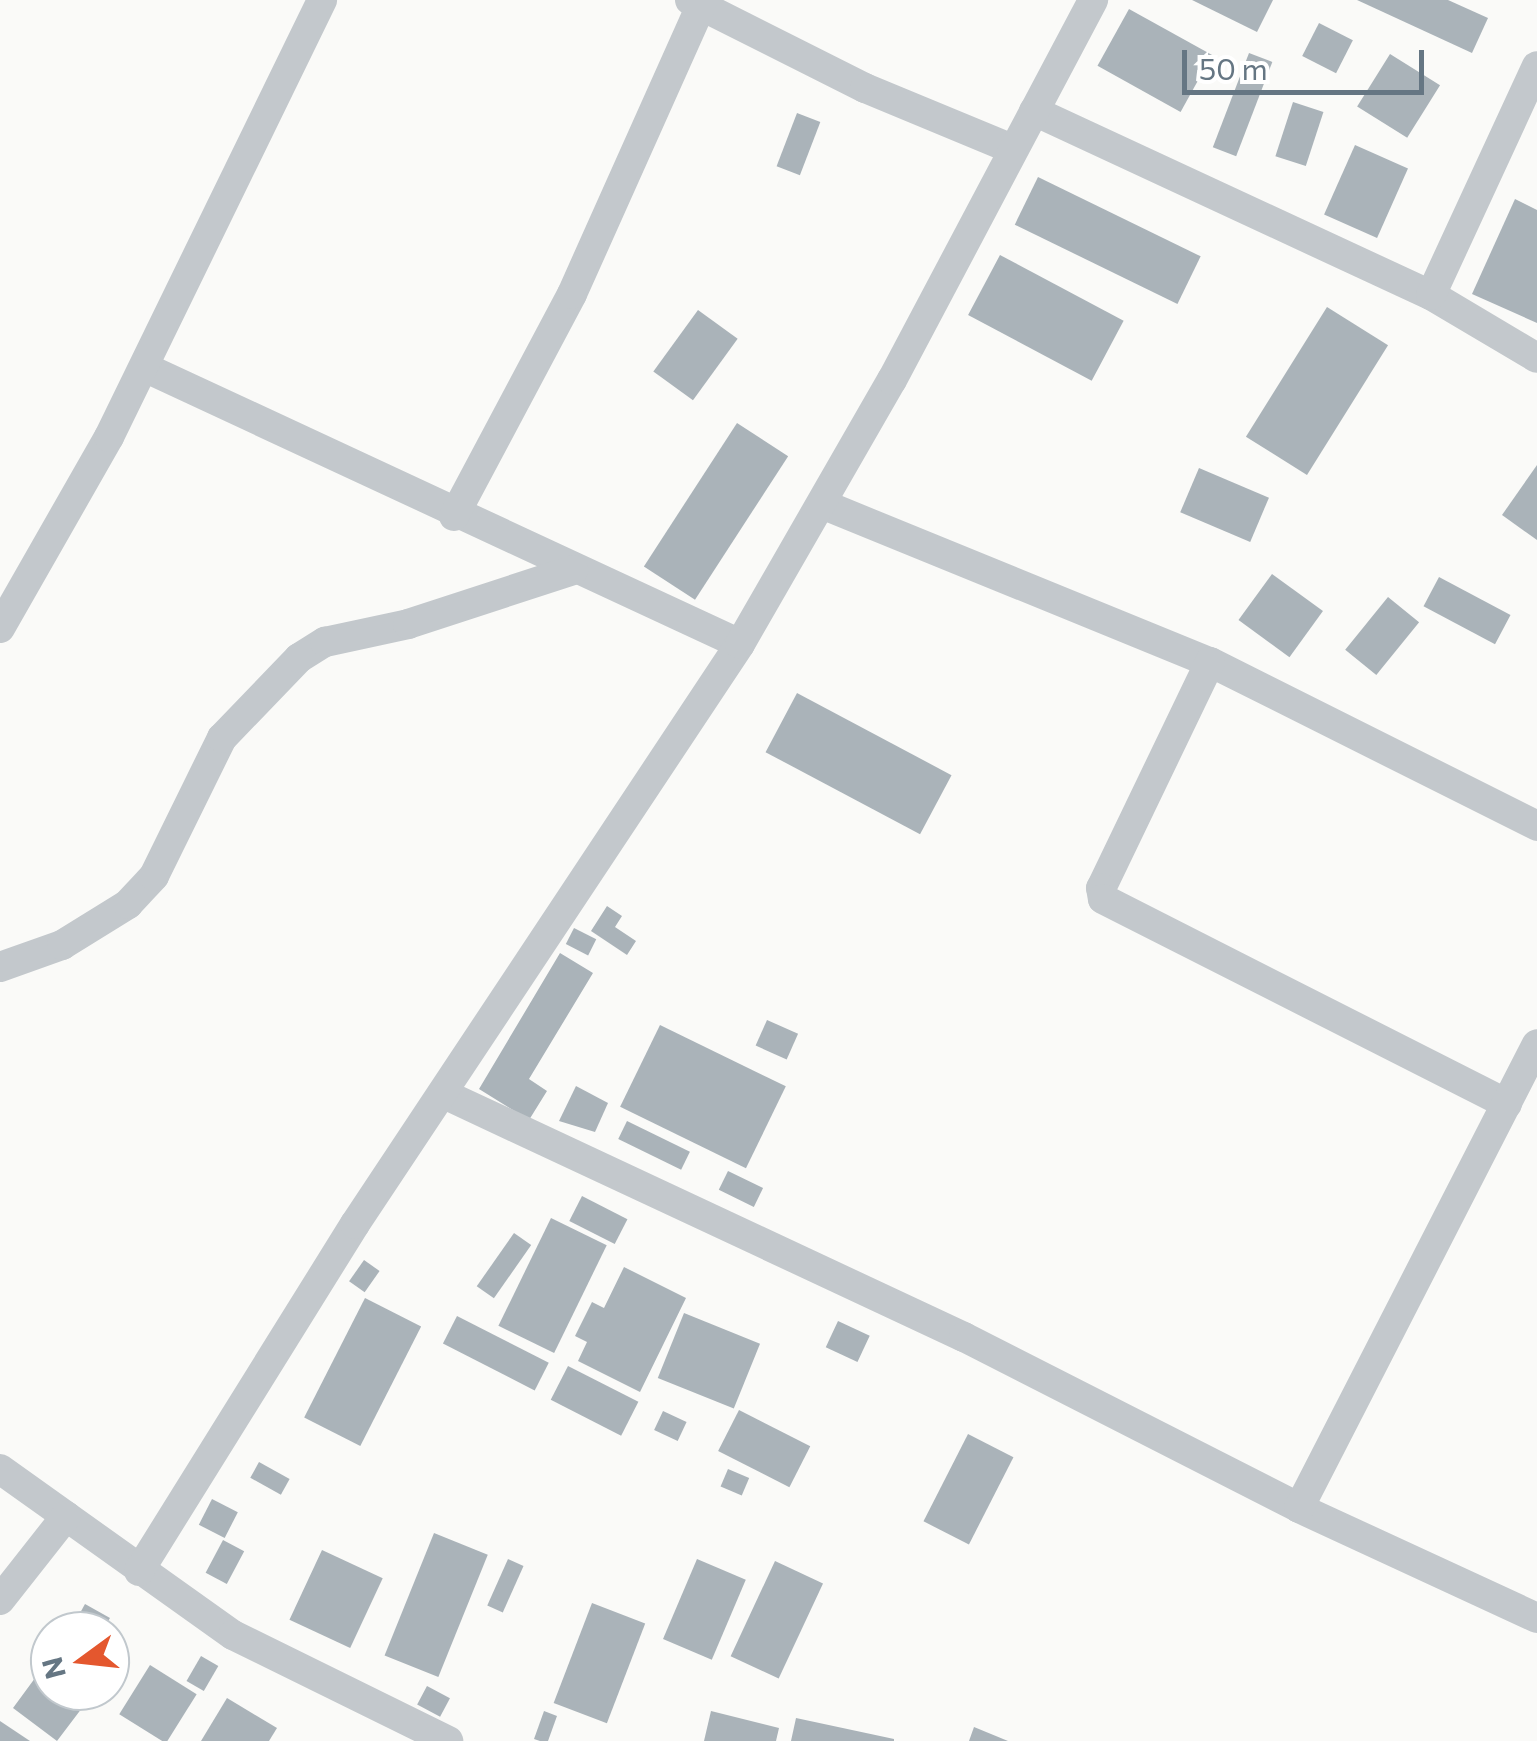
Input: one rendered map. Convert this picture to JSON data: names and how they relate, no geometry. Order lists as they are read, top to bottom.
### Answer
{
  "scale_bar": "50 m",
  "north": "left"
}
